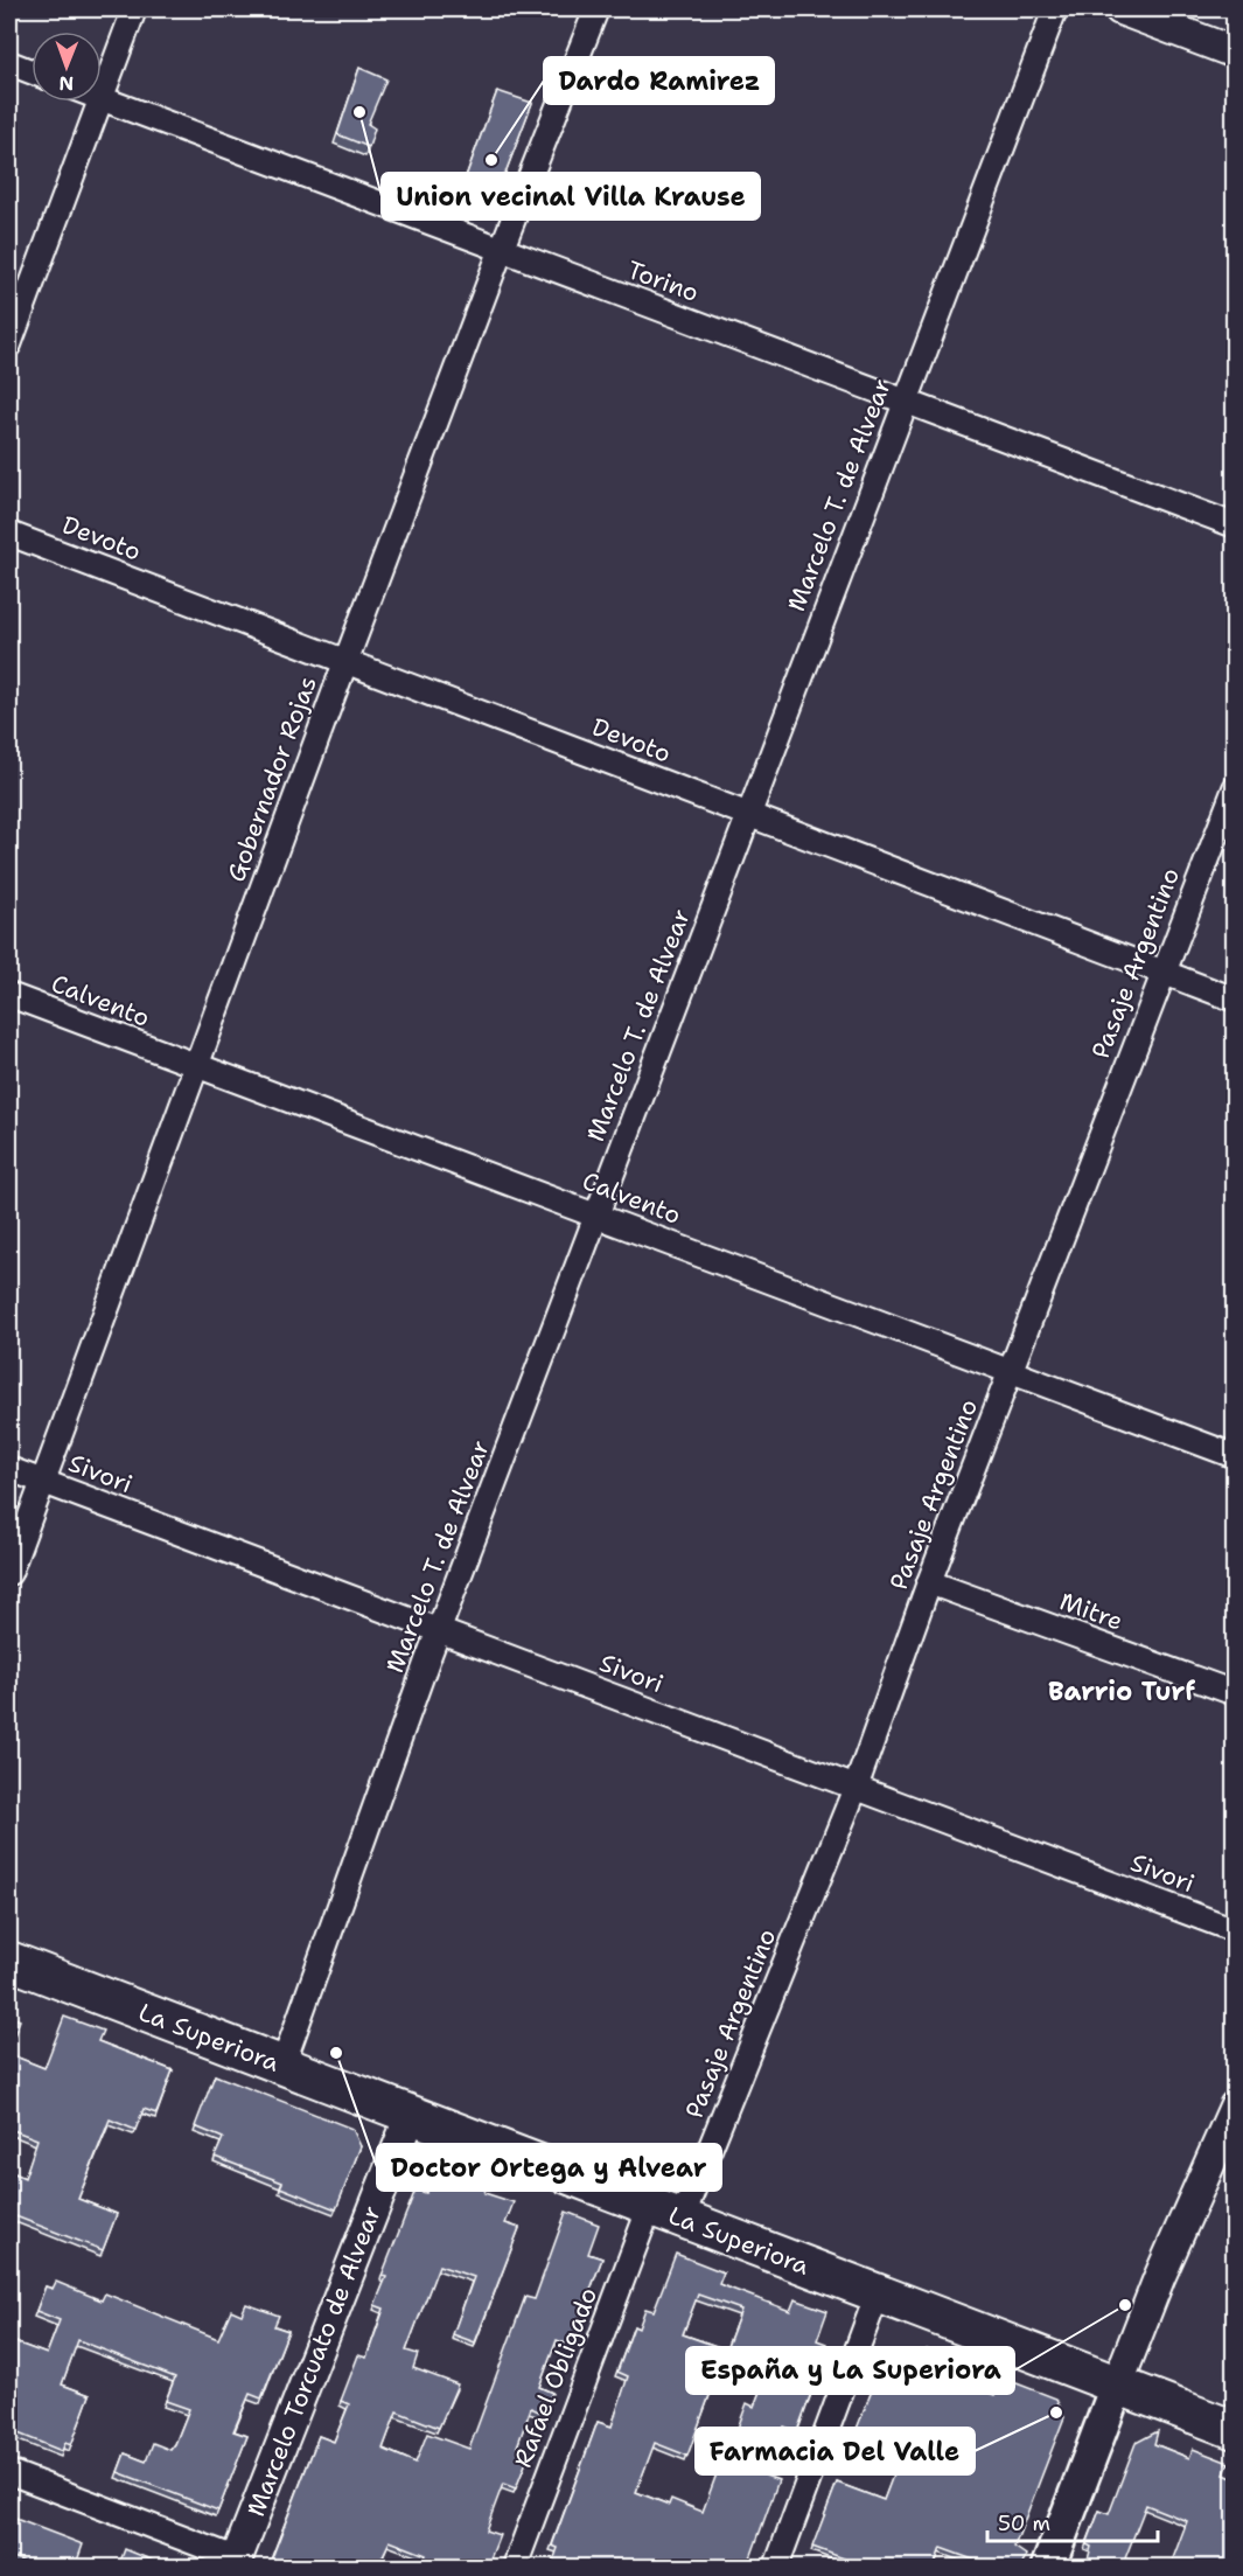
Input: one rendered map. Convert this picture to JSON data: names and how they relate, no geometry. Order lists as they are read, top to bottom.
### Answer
{
  "streets": {
    "main road": ["La Superiora"],
    "street": [
      "Torino",
      "Marcelo T. de Alvear",
      "Devoto",
      "Gobernador Rojas",
      "Pasaje Argentino",
      "Calvento",
      "Sivori",
      "Mitre",
      "Marcelo Torcuato de Alvear",
      "Rafael Obligado"
    ]
  },
  "crossings": [
    ["Torino", "Marcelo T. de Alvear"],
    ["Torino", "Gobernador Rojas"],
    ["Marcelo T. de Alvear", "Devoto"],
    ["Marcelo T. de Alvear", "Calvento"],
    ["Marcelo T. de Alvear", "Sivori"],
    ["Marcelo T. de Alvear", "La Superiora"],
    ["Devoto", "Gobernador Rojas"],
    ["Devoto", "Pasaje Argentino"],
    ["Gobernador Rojas", "Calvento"],
    ["Gobernador Rojas", "Sivori"],
    ["Pasaje Argentino", "Calvento"],
    ["Pasaje Argentino", "Sivori"],
    ["Pasaje Argentino", "Mitre"],
    ["Pasaje Argentino", "La Superiora"],
    ["Pasaje Argentino", "Rafael Obligado"],
    ["La Superiora", "Marcelo Torcuato de Alvear"],
    ["La Superiora", "Rafael Obligado"]
  ],
  "districts": ["Barrio Turf"],
  "places": [
    "Union vecinal Villa Krause",
    "Dardo Ramirez",
    "Doctor Ortega y Alvear",
    "España y La Superiora",
    "Farmacia Del Valle"
  ],
  "scale_bar": "50 m",
  "north": "bottom"
}
